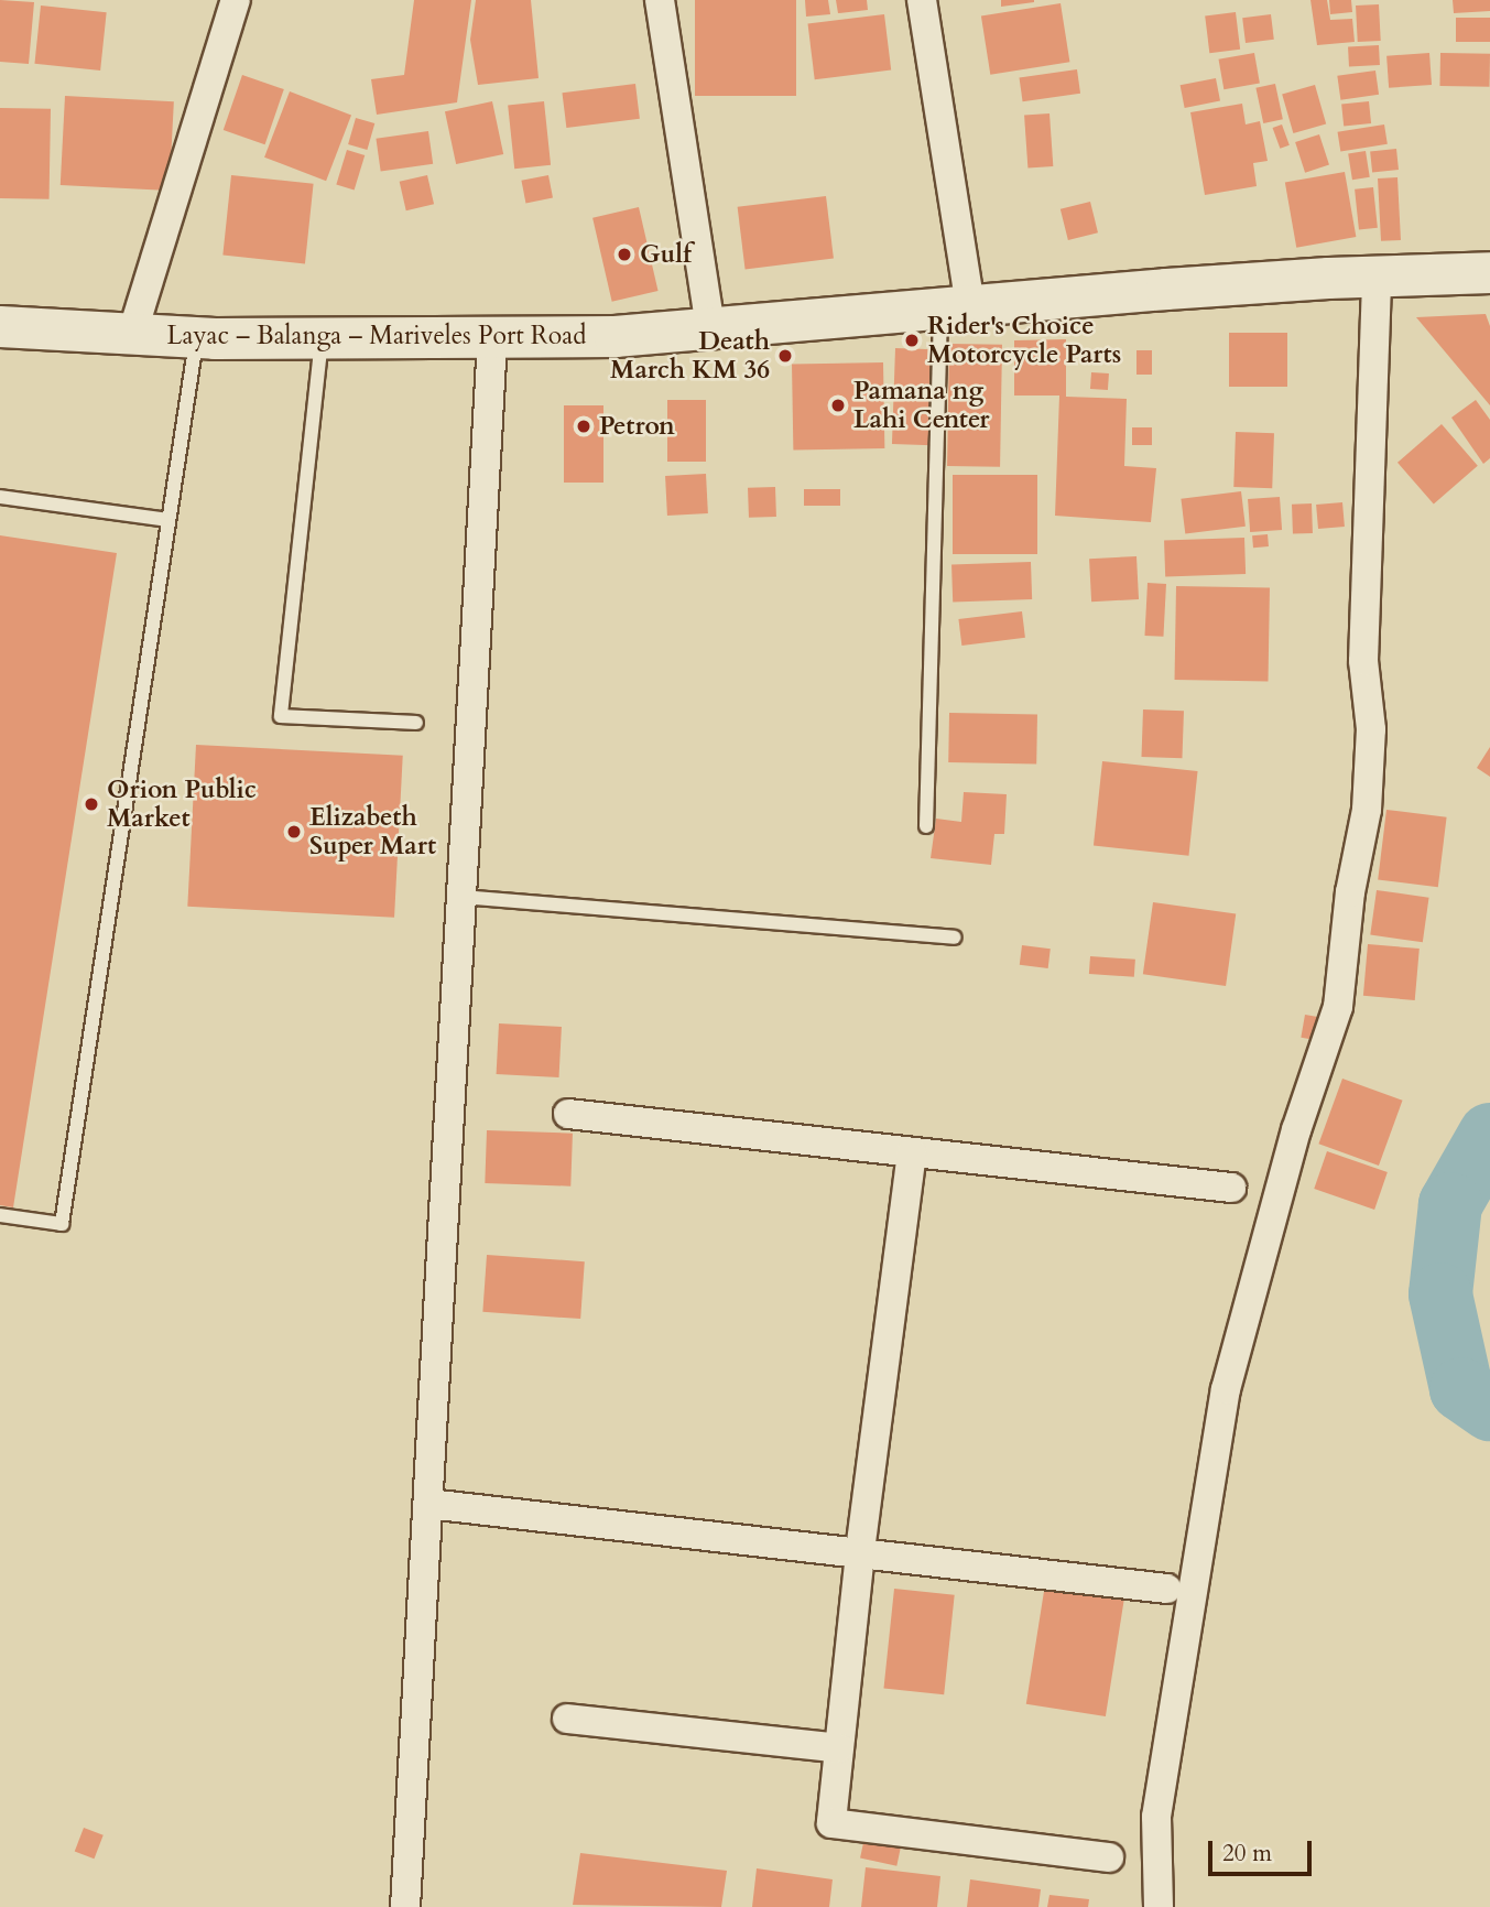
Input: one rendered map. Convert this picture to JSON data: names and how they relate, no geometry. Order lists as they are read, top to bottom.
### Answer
{
  "streets": {
    "main road": ["Layac – Balanga – Mariveles Port Road"]
  },
  "places": [
    "Gulf",
    "Rider's Choice Motorcycle Parts",
    "Death March KM 36",
    "Pamana ng Lahi Center",
    "Petron",
    "Orion Public Market",
    "Elizabeth Super Mart"
  ],
  "scale_bar": "20 m"
}
